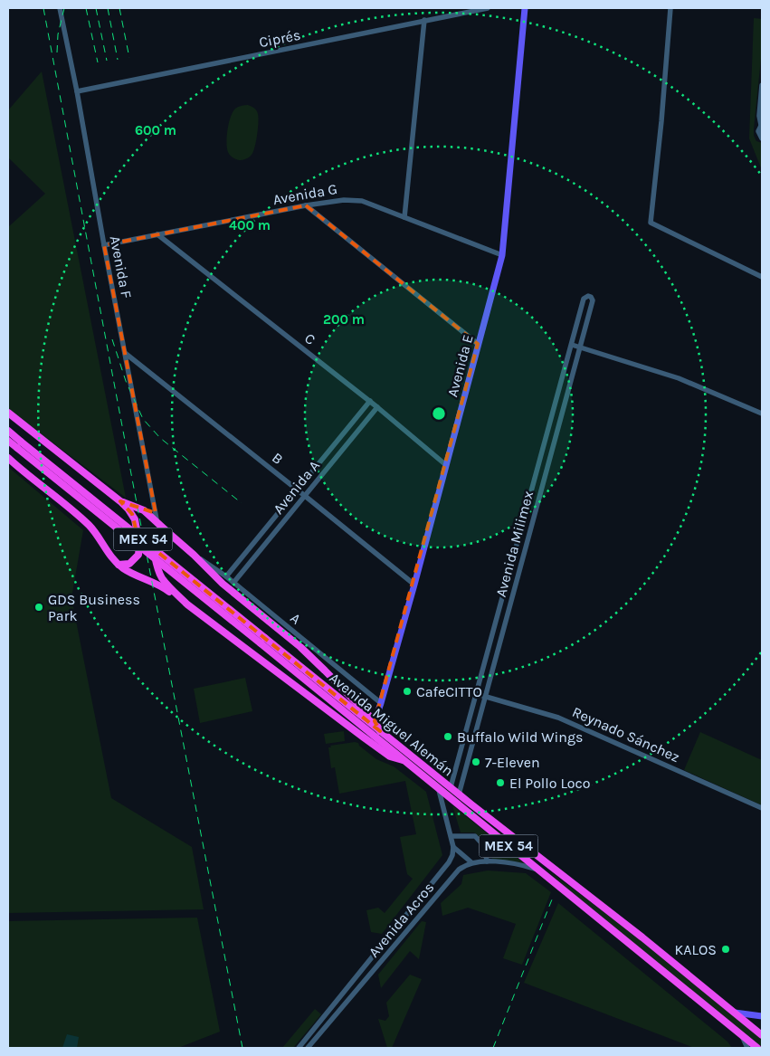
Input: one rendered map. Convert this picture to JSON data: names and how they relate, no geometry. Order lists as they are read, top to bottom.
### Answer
{
  "streets": {
    "highway": ["MEX 54", "Avenida Miguel Alemán"],
    "main road": ["Avenida E"],
    "street": [
      "Ciprés",
      "Avenida G",
      "Avenida F",
      "C",
      "B",
      "Avenida A",
      "Avenida Milimex",
      "A",
      "Reynado Sánchez",
      "Avenida Acros"
    ]
  },
  "crossings": [
    ["Ciprés", "Avenida F"],
    ["Avenida G", "Avenida F"],
    ["Avenida G", "C"],
    ["Avenida G", "Avenida E"],
    ["Avenida F", "B"],
    ["C", "Avenida E"],
    ["C", "Avenida A"],
    ["Avenida E", "B"],
    ["Avenida E", "A"],
    ["B", "Avenida A"],
    ["Avenida A", "A"],
    ["Avenida Milimex", "Avenida Miguel Alemán"],
    ["Avenida Milimex", "Reynado Sánchez"]
  ],
  "places": [
    "GDS Business Park",
    "CafeCITTO",
    "Buffalo Wild Wings",
    "7-Eleven",
    "El Pollo Loco",
    "KALOS"
  ],
  "rings": ["600 m", "400 m", "200 m"]
}
